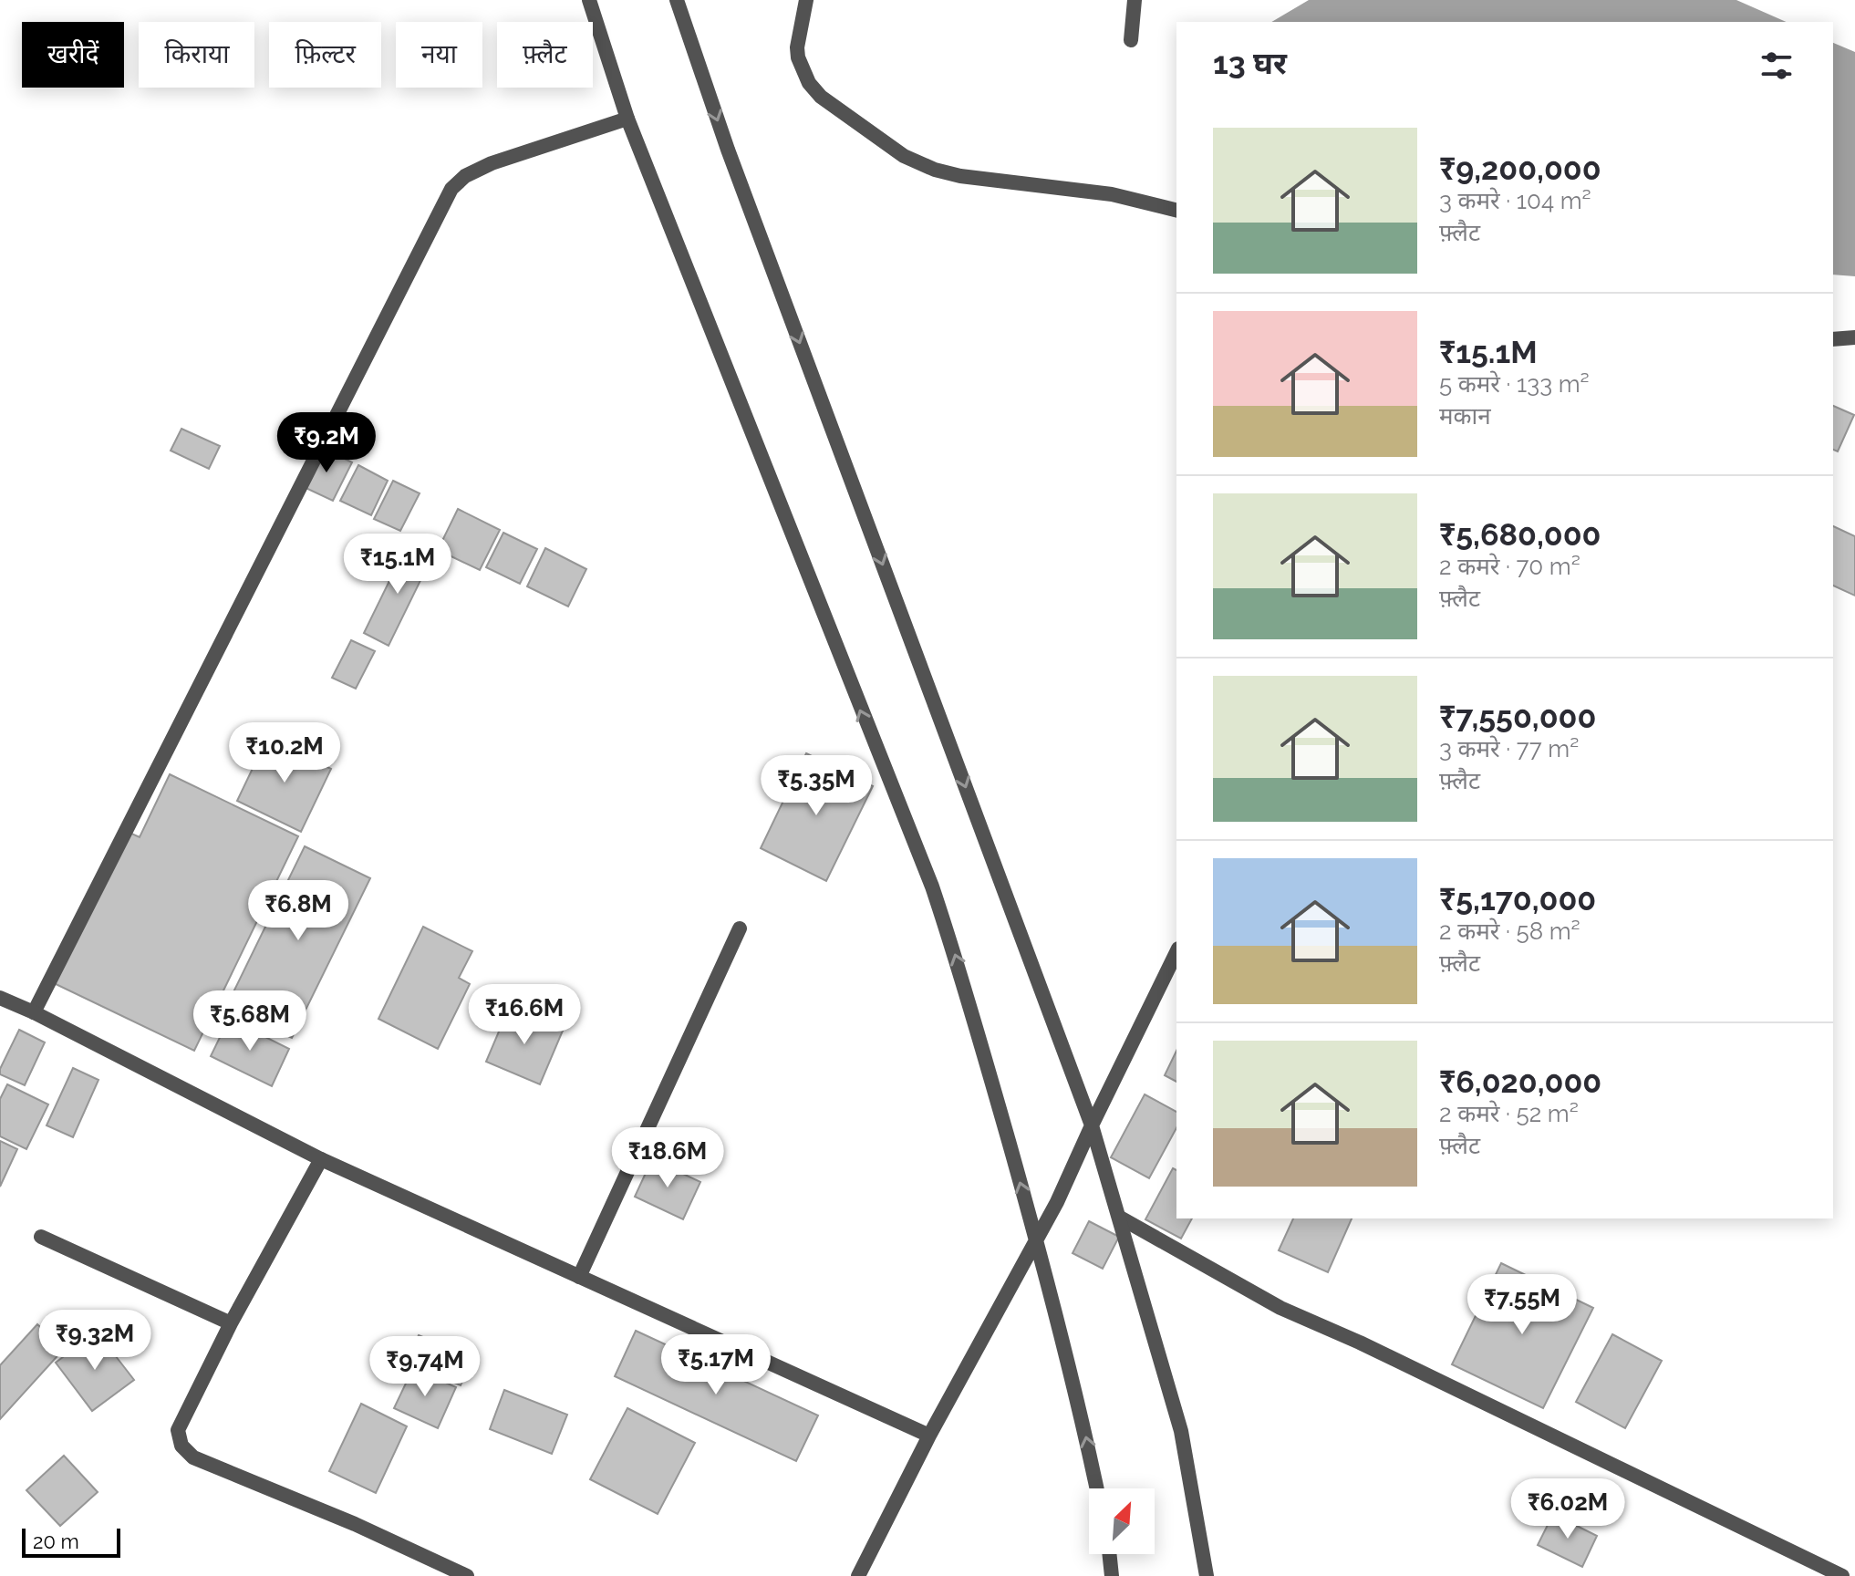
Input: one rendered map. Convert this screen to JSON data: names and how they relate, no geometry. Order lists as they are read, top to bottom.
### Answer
{
  "scale_bar": "20 m",
  "north": "top right",
  "page": {
    "chip": [
      "खरीदें",
      "किराया",
      "फ़िल्टर",
      "नया",
      "फ़्लैट"
    ],
    "heading": "13 घर",
    "list": [
      {
        "name": "₹9,200,000",
        "note": "3 कमरे · 104 m² · फ़्लैट"
      },
      {
        "name": "₹15.1M",
        "note": "5 कमरे · 133 m² · मकान"
      },
      {
        "name": "₹5,680,000",
        "note": "2 कमरे · 70 m² · फ़्लैट"
      },
      {
        "name": "₹7,550,000",
        "note": "3 कमरे · 77 m² · फ़्लैट"
      },
      {
        "name": "₹5,170,000",
        "note": "2 कमरे · 58 m² · फ़्लैट"
      },
      {
        "name": "₹6,020,000",
        "note": "2 कमरे · 52 m² · फ़्लैट"
      }
    ],
    "price": [
      "₹9.2M",
      "₹15.1M",
      "₹10.2M",
      "₹5.35M",
      "₹6.8M",
      "₹16.6M",
      "₹5.68M",
      "₹18.6M",
      "₹7.55M",
      "₹9.32M",
      "₹5.17M",
      "₹9.74M",
      "₹6.02M"
    ],
    "scale": "20 m"
  }
}
